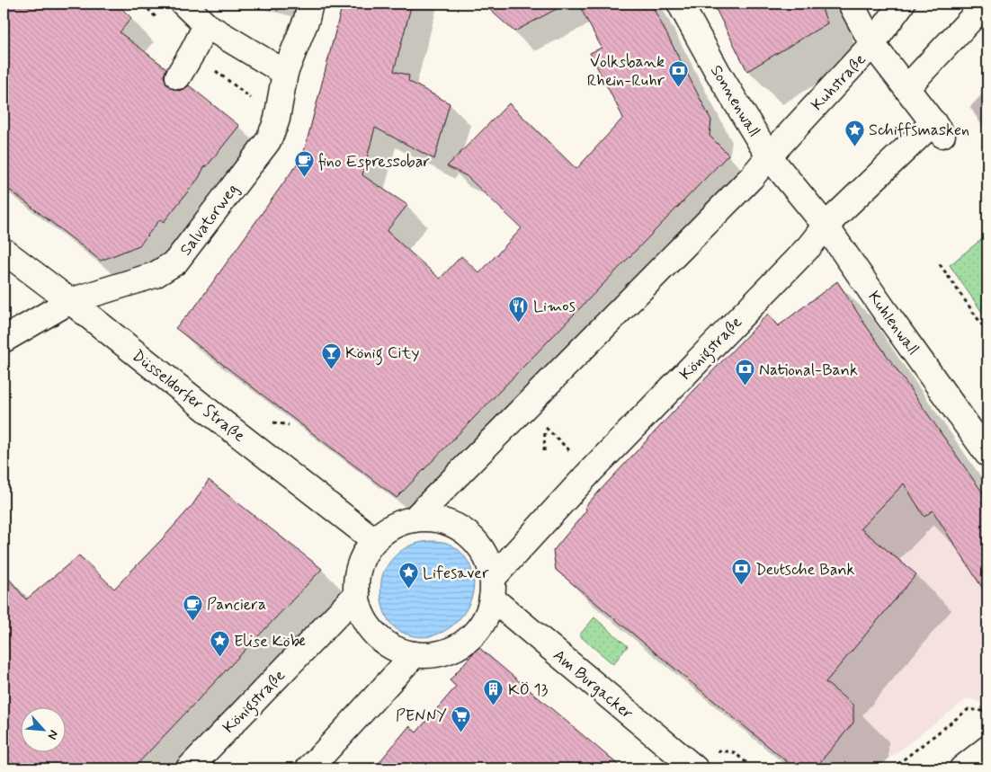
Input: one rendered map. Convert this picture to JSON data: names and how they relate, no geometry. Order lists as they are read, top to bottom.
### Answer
{
  "streets": {
    "street": [
      "Kuhstraße",
      "Sonnenwall",
      "Salvatorweg",
      "Kuhlenwall",
      "Königstraße",
      "Düsseldorfer Straße",
      "Am Burgacker"
    ]
  },
  "crossings": [
    ["Kuhstraße", "Sonnenwall"],
    ["Kuhstraße", "Königstraße"],
    ["Sonnenwall", "Kuhlenwall"],
    ["Sonnenwall", "Königstraße"],
    ["Salvatorweg", "Düsseldorfer Straße"],
    ["Kuhlenwall", "Königstraße"],
    ["Königstraße", "Düsseldorfer Straße"],
    ["Königstraße", "Am Burgacker"],
    ["Düsseldorfer Straße", "Am Burgacker"]
  ],
  "places": {
    "bank": ["Volksbank Rhein-Ruhr", "National-Bank", "Deutsche Bank"],
    "place": ["Schiffsmasken", "Lifesaver", "Elise Köbe"],
    "cafe": ["fino Espressobar", "Panciera"],
    "restaurant": ["Limos"],
    "bar": ["König City"],
    "building": ["KÖ 13"],
    "supermarket": ["PENNY"]
  },
  "north": "bottom right"
}
